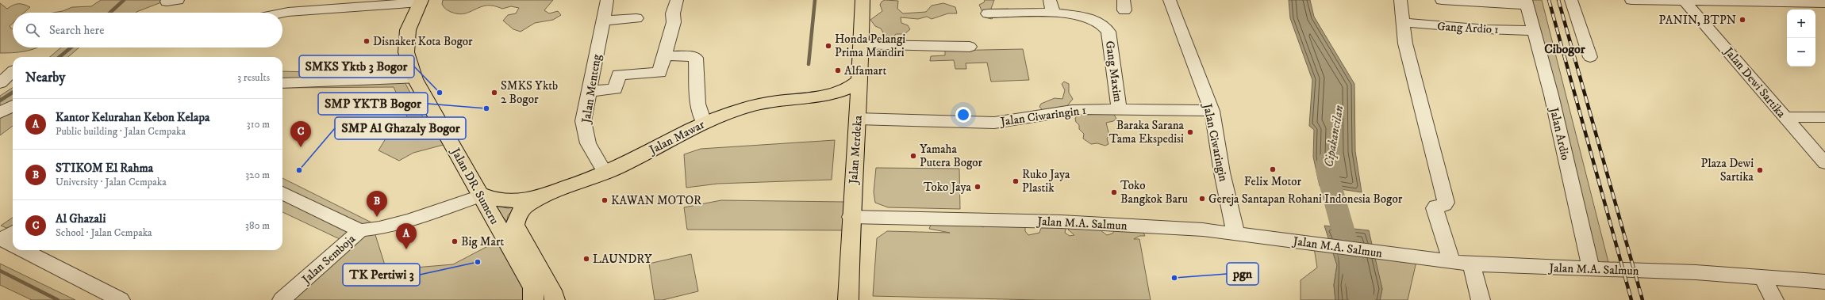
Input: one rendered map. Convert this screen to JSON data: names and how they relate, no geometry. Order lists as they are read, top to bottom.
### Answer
{
  "streets": {
    "main road": ["Jalan Mawar", "Jalan Merdeka", "Jalan DR. Sumeru"],
    "street": [
      "Gang Ardio 1",
      "Gang Maxim",
      "Jalan Dewi Sartika",
      "Jalan Menteng",
      "Jalan Ciwaringin 1",
      "Jalan Ardio",
      "Jalan Ciwaringin",
      "Jalan M.A. Salmun",
      "Jalan Semboja"
    ]
  },
  "crossings": [
    ["Gang Ardio 1", "Jalan Ardio"],
    ["Gang Maxim", "Jalan Ciwaringin 1"],
    ["Jalan Menteng", "Jalan Mawar"],
    ["Jalan Ciwaringin 1", "Jalan Ciwaringin"],
    ["Jalan Ciwaringin 1", "Jalan Merdeka"],
    ["Jalan Ardio", "Jalan M.A. Salmun"],
    ["Jalan Mawar", "Jalan DR. Sumeru"],
    ["Jalan Ciwaringin", "Jalan M.A. Salmun"],
    ["Jalan Merdeka", "Jalan M.A. Salmun"]
  ],
  "districts": ["Cibogor"],
  "water": ["Cipakancilan"],
  "places": [
    "PANIN, BTPN",
    "Disnaker Kota Bogor",
    "Honda Pelangi Prima Mandiri",
    "Alfamart",
    "SMKS Yktb 3 Bogor",
    "SMKS Yktb 2 Bogor",
    "SMP YKTB Bogor",
    "Baraka Sarana Tama Ekspedisi",
    "Yamaha Putera Bogor",
    "Felix Motor",
    "SMP Al Ghazaly Bogor",
    "Plaza Dewi Sartika",
    "Ruko Jaya Plastik",
    "Toko Jaya",
    "Toko Bangkok Baru",
    "Gereja Santapan Rohani Indonesia Bogor",
    "KAWAN MOTOR",
    "Big Mart",
    "LAUNDRY",
    "TK Pertiwi 3",
    "pgn"
  ],
  "page": {
    "map_buttons": ["+", "−"],
    "search": "Search here",
    "heading": ["Nearby", "3 results"],
    "list": [
      {
        "mark": "A",
        "name": "Kantor Kelurahan Kebon Kelapa",
        "note": "Public building · Jalan Cempaka",
        "value": "310 m"
      },
      {
        "mark": "B",
        "name": "STIKOM El Rahma",
        "note": "University · Jalan Cempaka",
        "value": "320 m"
      },
      {
        "mark": "C",
        "name": "Al Ghazali",
        "note": "School · Jalan Cempaka",
        "value": "380 m"
      }
    ],
    "pins": ["C", "B", "A"]
  }
}
